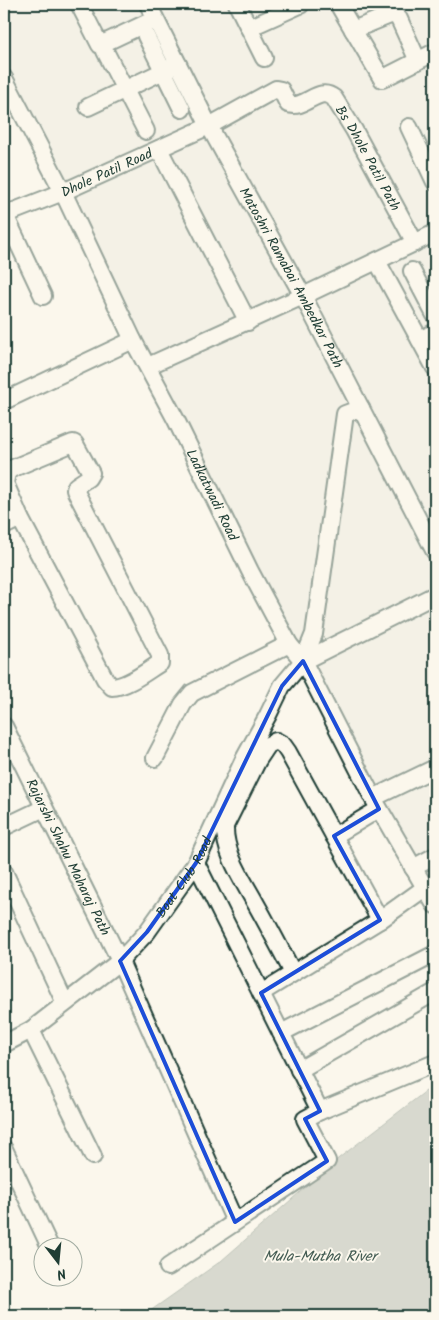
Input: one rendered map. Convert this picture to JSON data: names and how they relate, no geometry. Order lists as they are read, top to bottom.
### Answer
{
  "streets": {
    "street": [
      "Bs Dhole Patil Path",
      "Dhole Patil Road",
      "Matoshri Ramabai Ambedkar Path",
      "Ladkatwadi Road",
      "Rajarshi Shahu Maharaj Path",
      "Boat Club Road"
    ]
  },
  "crossings": [
    ["Bs Dhole Patil Path", "Dhole Patil Road"],
    ["Bs Dhole Patil Path", "Matoshri Ramabai Ambedkar Path"],
    ["Dhole Patil Road", "Matoshri Ramabai Ambedkar Path"],
    ["Dhole Patil Road", "Ladkatwadi Road"],
    ["Ladkatwadi Road", "Boat Club Road"],
    ["Rajarshi Shahu Maharaj Path", "Boat Club Road"]
  ],
  "water": ["Mula-Mutha River"],
  "north": "bottom"
}
